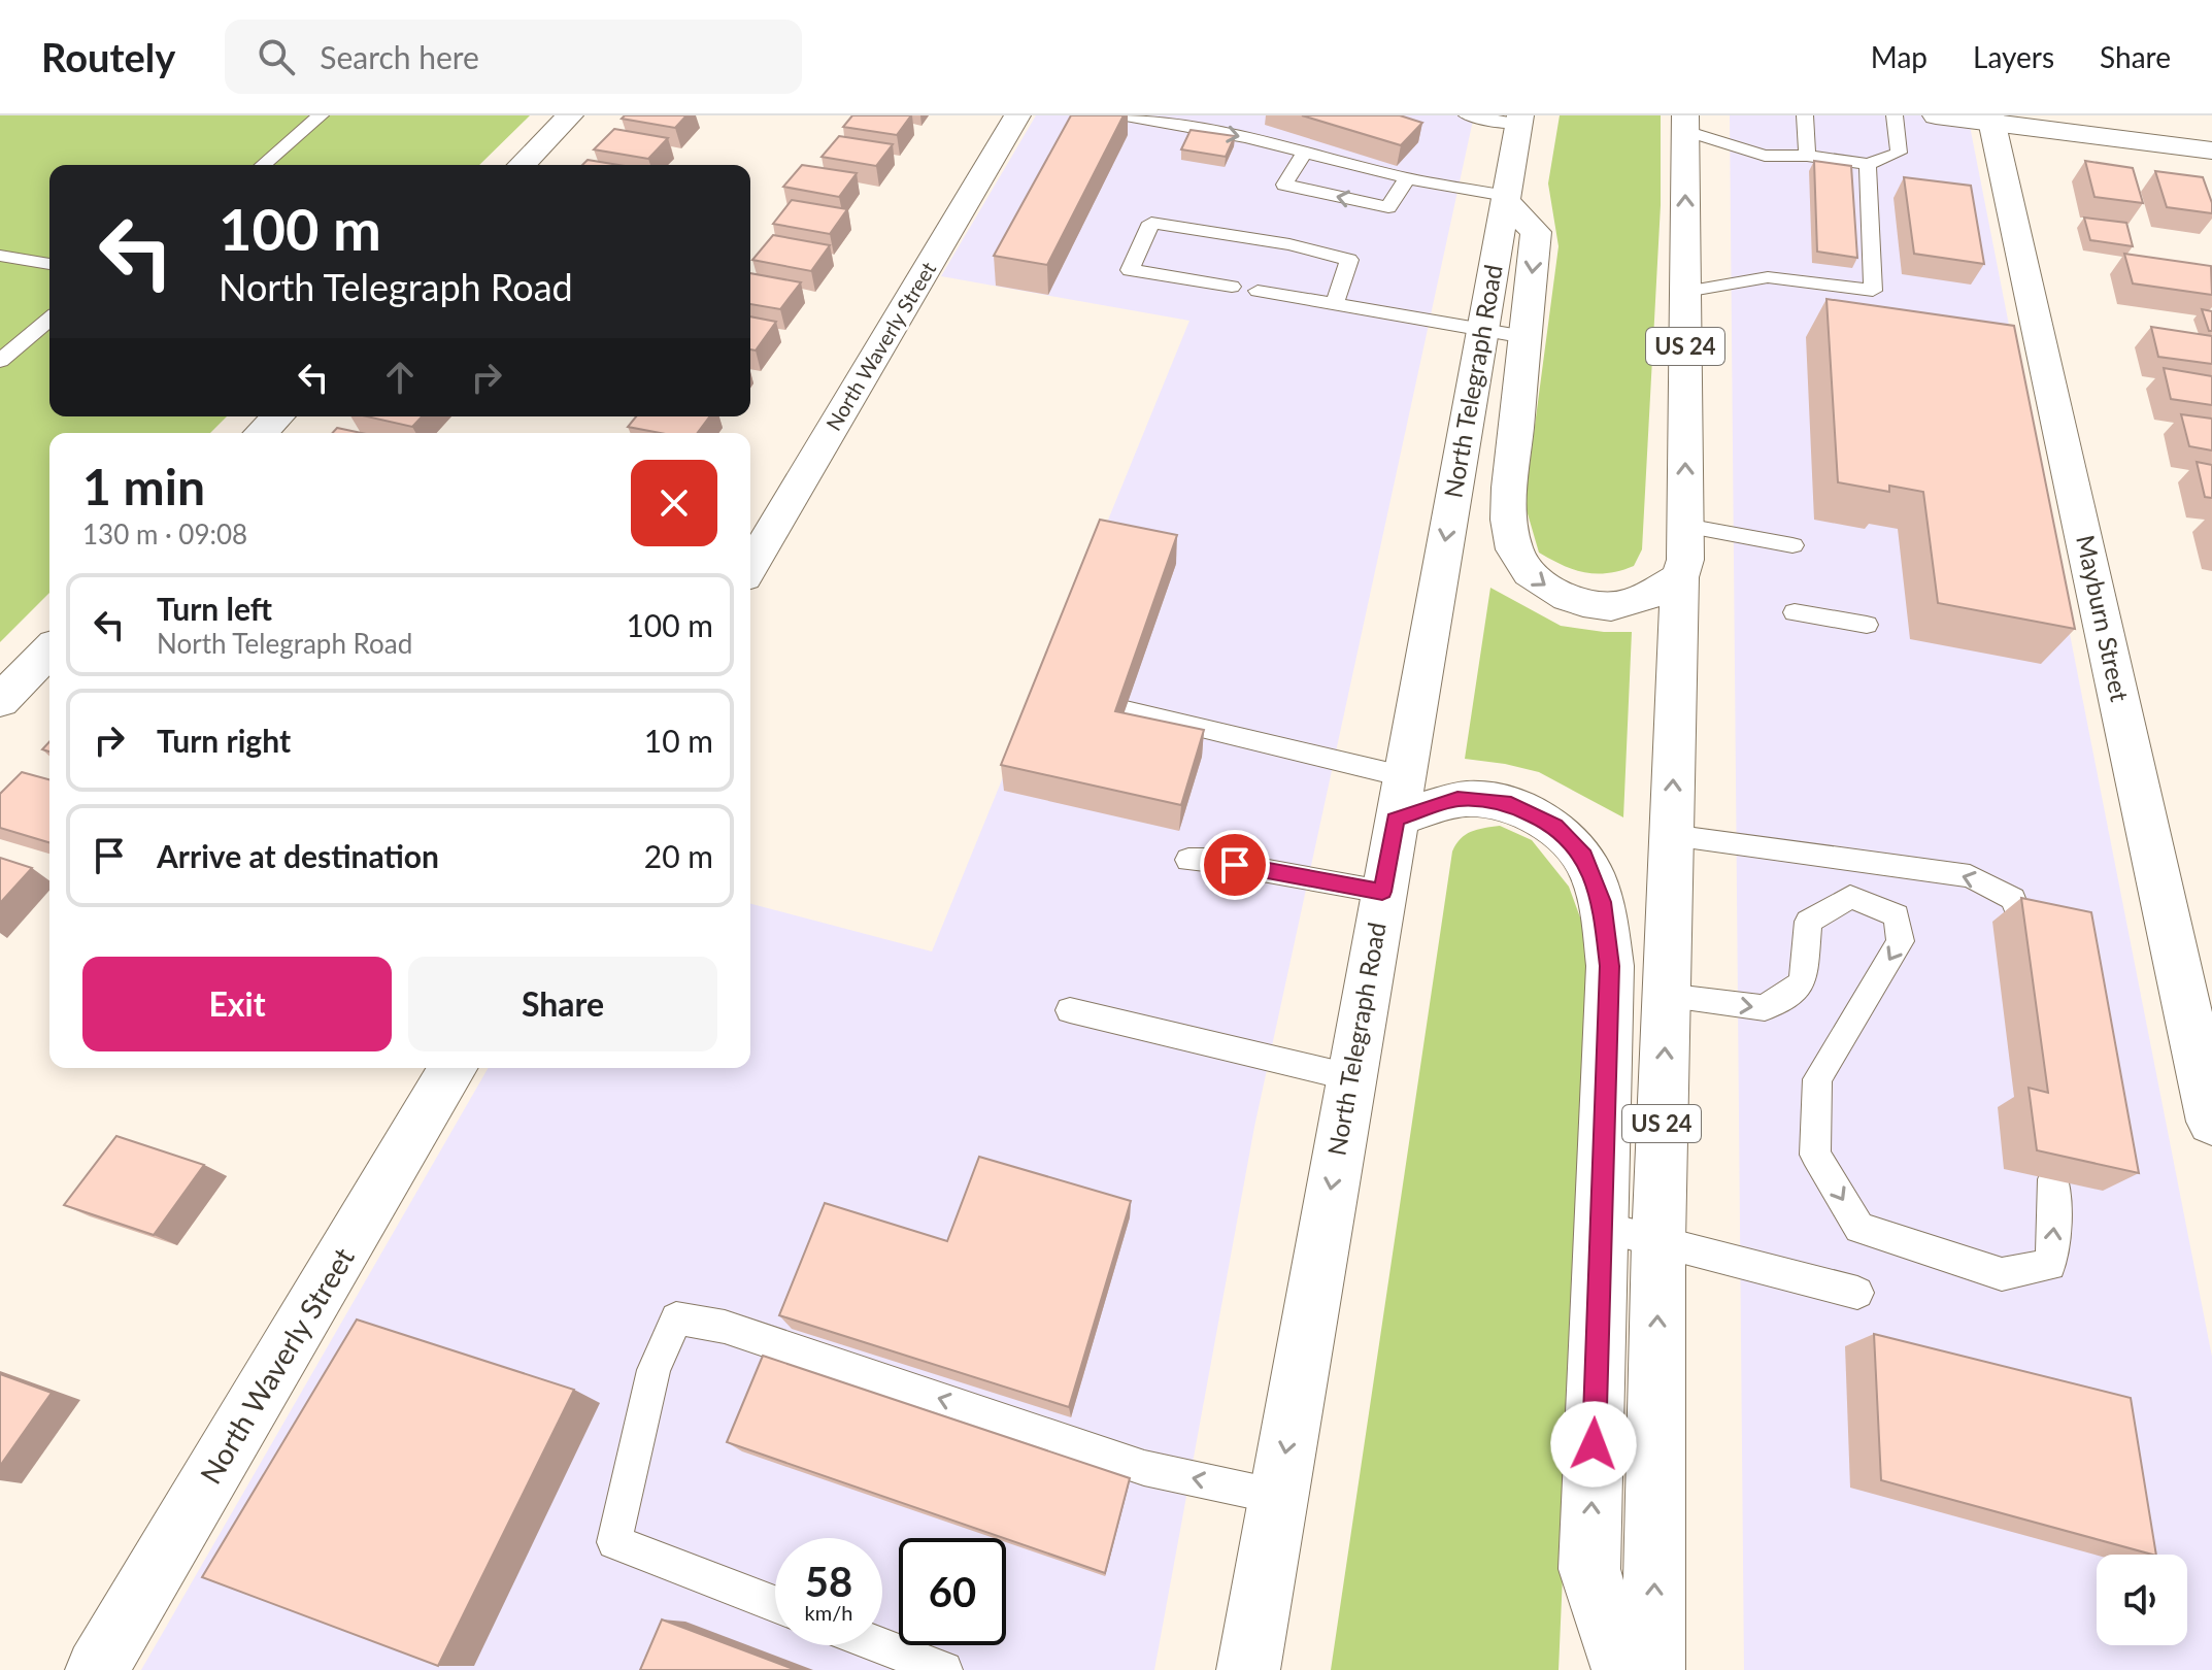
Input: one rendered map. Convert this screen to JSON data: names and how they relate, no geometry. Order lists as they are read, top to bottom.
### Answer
{
  "streets": {
    "main road": [
      "North Waverly Street",
      "US 24",
      "North Telegraph Road",
      "Mayburn Street"
    ]
  },
  "page": {
    "header": "Routely",
    "search": "Search here",
    "nav": ["Map", "Layers", "Share"],
    "turn": ["100 m", "North Telegraph Road"],
    "heading": ["1 min", "130 m · 09:08"],
    "list": [
      {
        "name": "Turn left",
        "note": "North Telegraph Road",
        "value": "100 m"
      },
      {
        "name": "Turn right",
        "value": "10 m"
      },
      {
        "name": "Arrive at destination",
        "value": "20 m"
      }
    ],
    "buttons": ["Exit", "Share"],
    "speed": "58 km/h",
    "limit": "60"
  }
}
